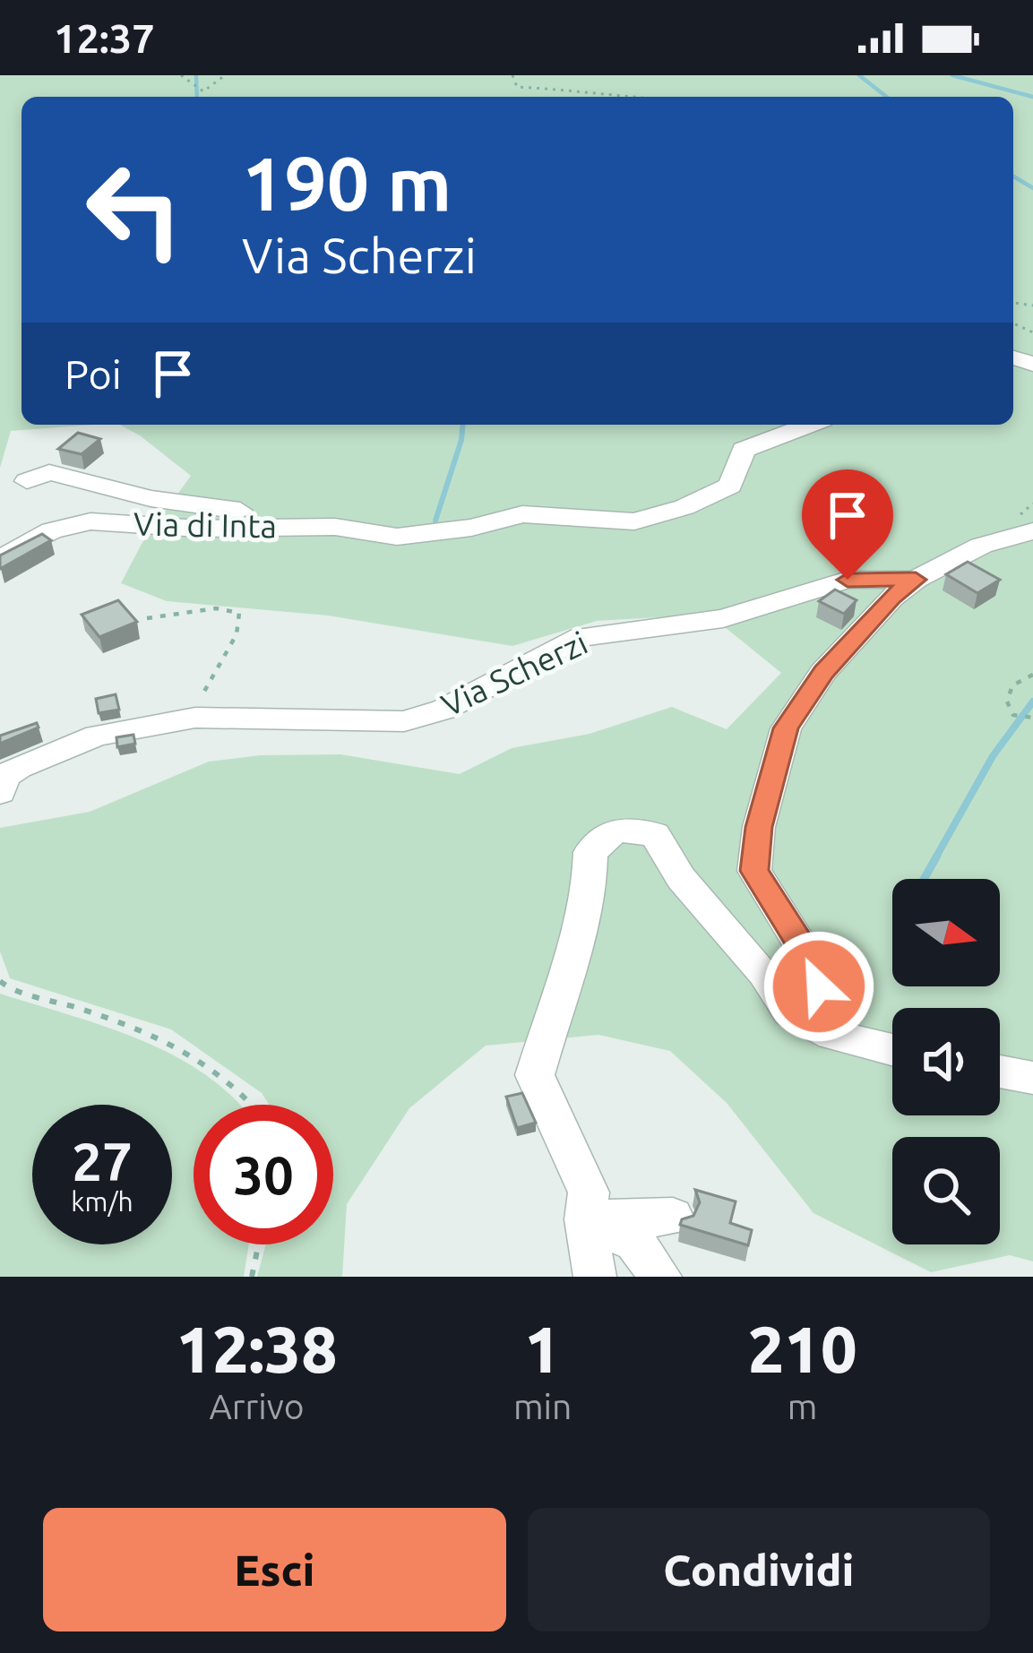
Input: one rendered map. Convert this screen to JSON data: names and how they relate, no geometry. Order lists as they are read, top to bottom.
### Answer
{
  "streets": {
    "street": ["Via di Inta", "Via Scherzi"]
  },
  "north": "right",
  "page": {
    "status": "12:37",
    "turn": ["190 m", "Via Scherzi"],
    "then": "Poi",
    "speed": "27 km/h",
    "limit": "30",
    "eta": [
      "12:38",
      "Arrivo",
      "1",
      "min",
      "210",
      "m"
    ],
    "buttons": ["Esci", "Condividi"]
  }
}
